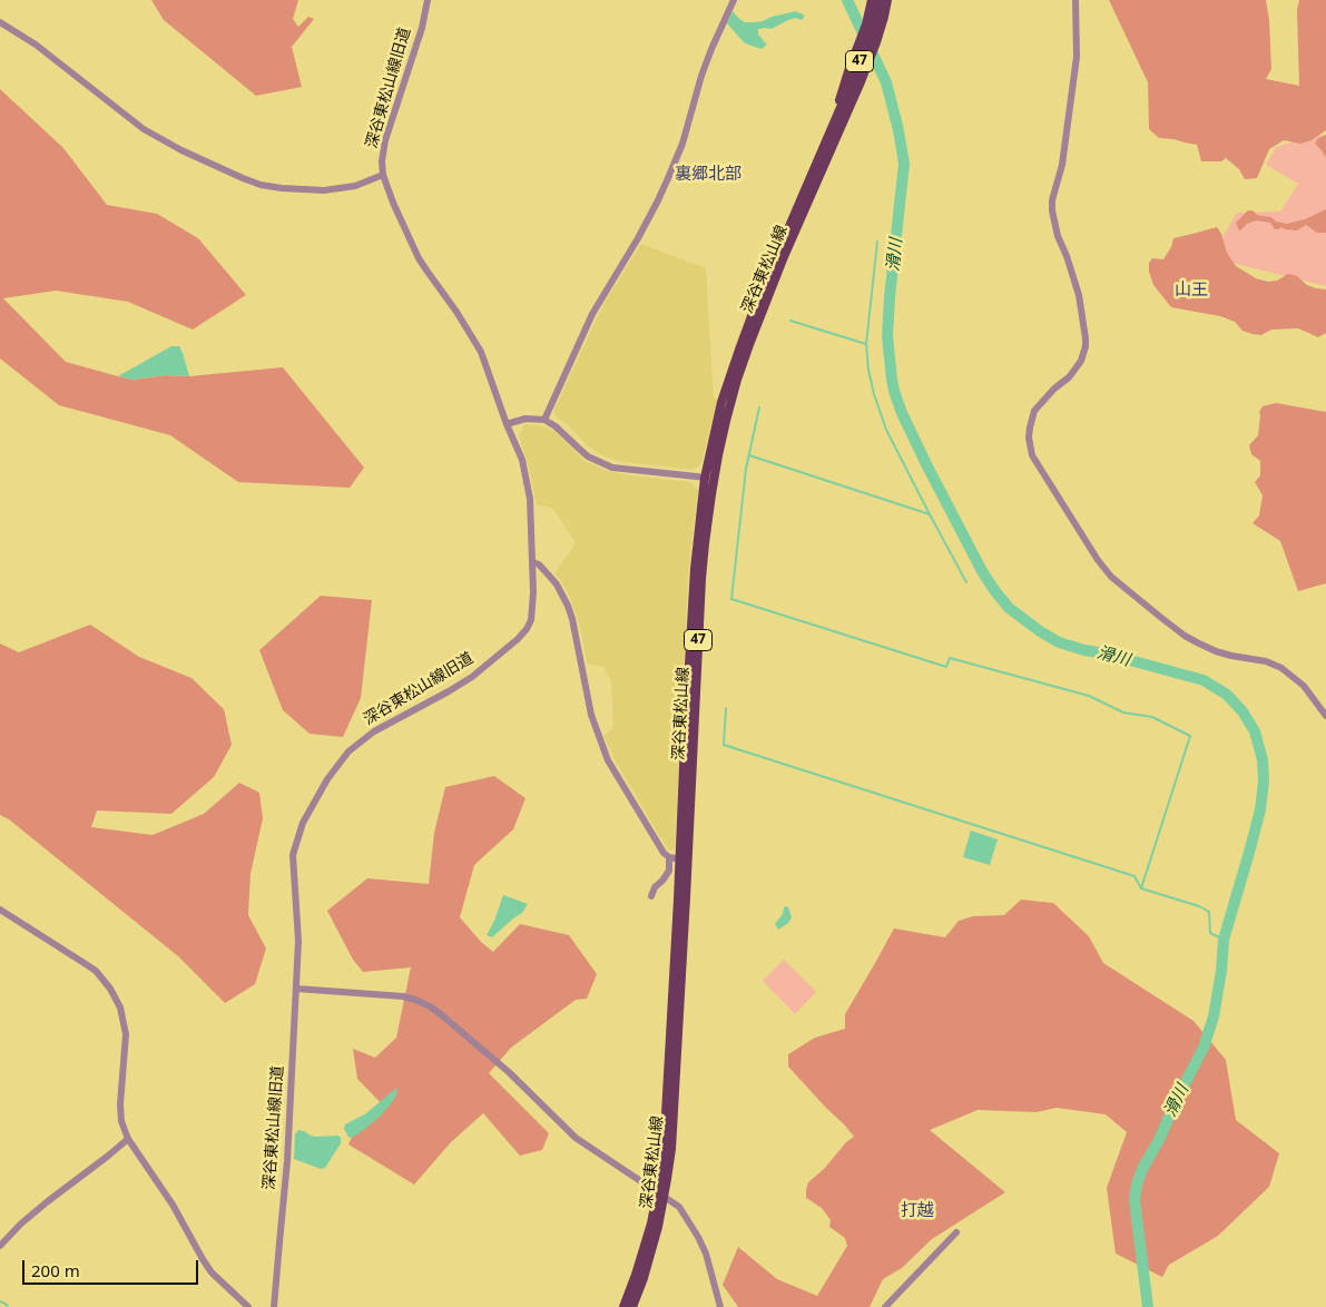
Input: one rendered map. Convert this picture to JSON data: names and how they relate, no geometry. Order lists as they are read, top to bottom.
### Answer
{
  "streets": {
    "main road": ["47", "深谷東松山線"],
    "street": ["深谷東松山線旧道"]
  },
  "districts": ["裏郷北部", "山王", "打越"],
  "water": ["滑川"],
  "scale_bar": "200 m"
}
